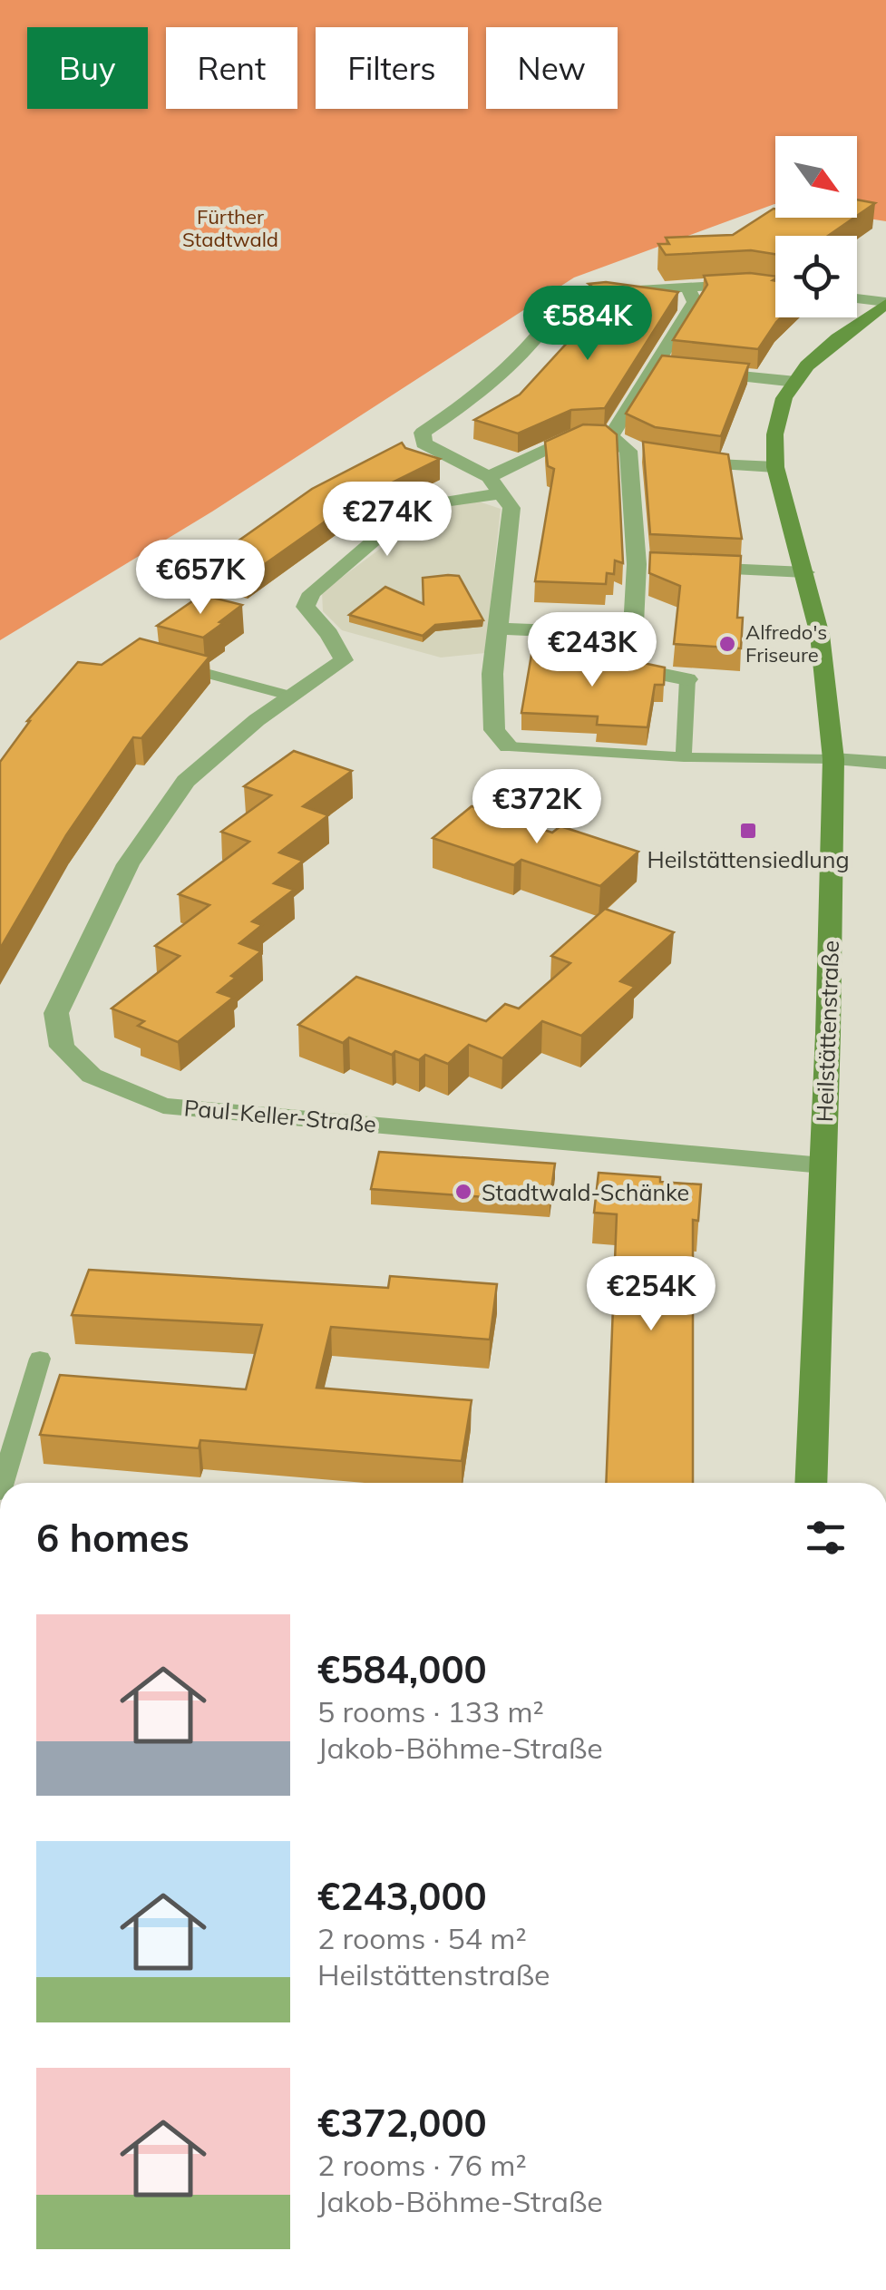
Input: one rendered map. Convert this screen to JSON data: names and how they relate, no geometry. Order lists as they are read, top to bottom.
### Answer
{
  "streets": {
    "street": ["Heilstättenstraße", "Paul-Keller-Straße"]
  },
  "crossings": [
    ["Heilstättenstraße", "Paul-Keller-Straße"]
  ],
  "parks": ["Fürther Stadtwald"],
  "places": {
    "other": ["Alfredo's Friseure", "Stadtwald-Schänke"],
    "transit": ["Heilstättensiedlung"]
  },
  "north": "bottom right",
  "page": {
    "chip": [
      "Buy",
      "Rent",
      "Filters",
      "New"
    ],
    "price": [
      "€584K",
      "€274K",
      "€657K",
      "€243K",
      "€372K",
      "€254K"
    ],
    "heading": "6 homes",
    "list": [
      {
        "name": "€584,000",
        "note": "5 rooms · 133 m² · Jakob-Böhme-Straße"
      },
      {
        "name": "€243,000",
        "note": "2 rooms · 54 m² · Heilstättenstraße"
      },
      {
        "name": "€372,000",
        "note": "2 rooms · 76 m² · Jakob-Böhme-Straße"
      }
    ]
  }
}
